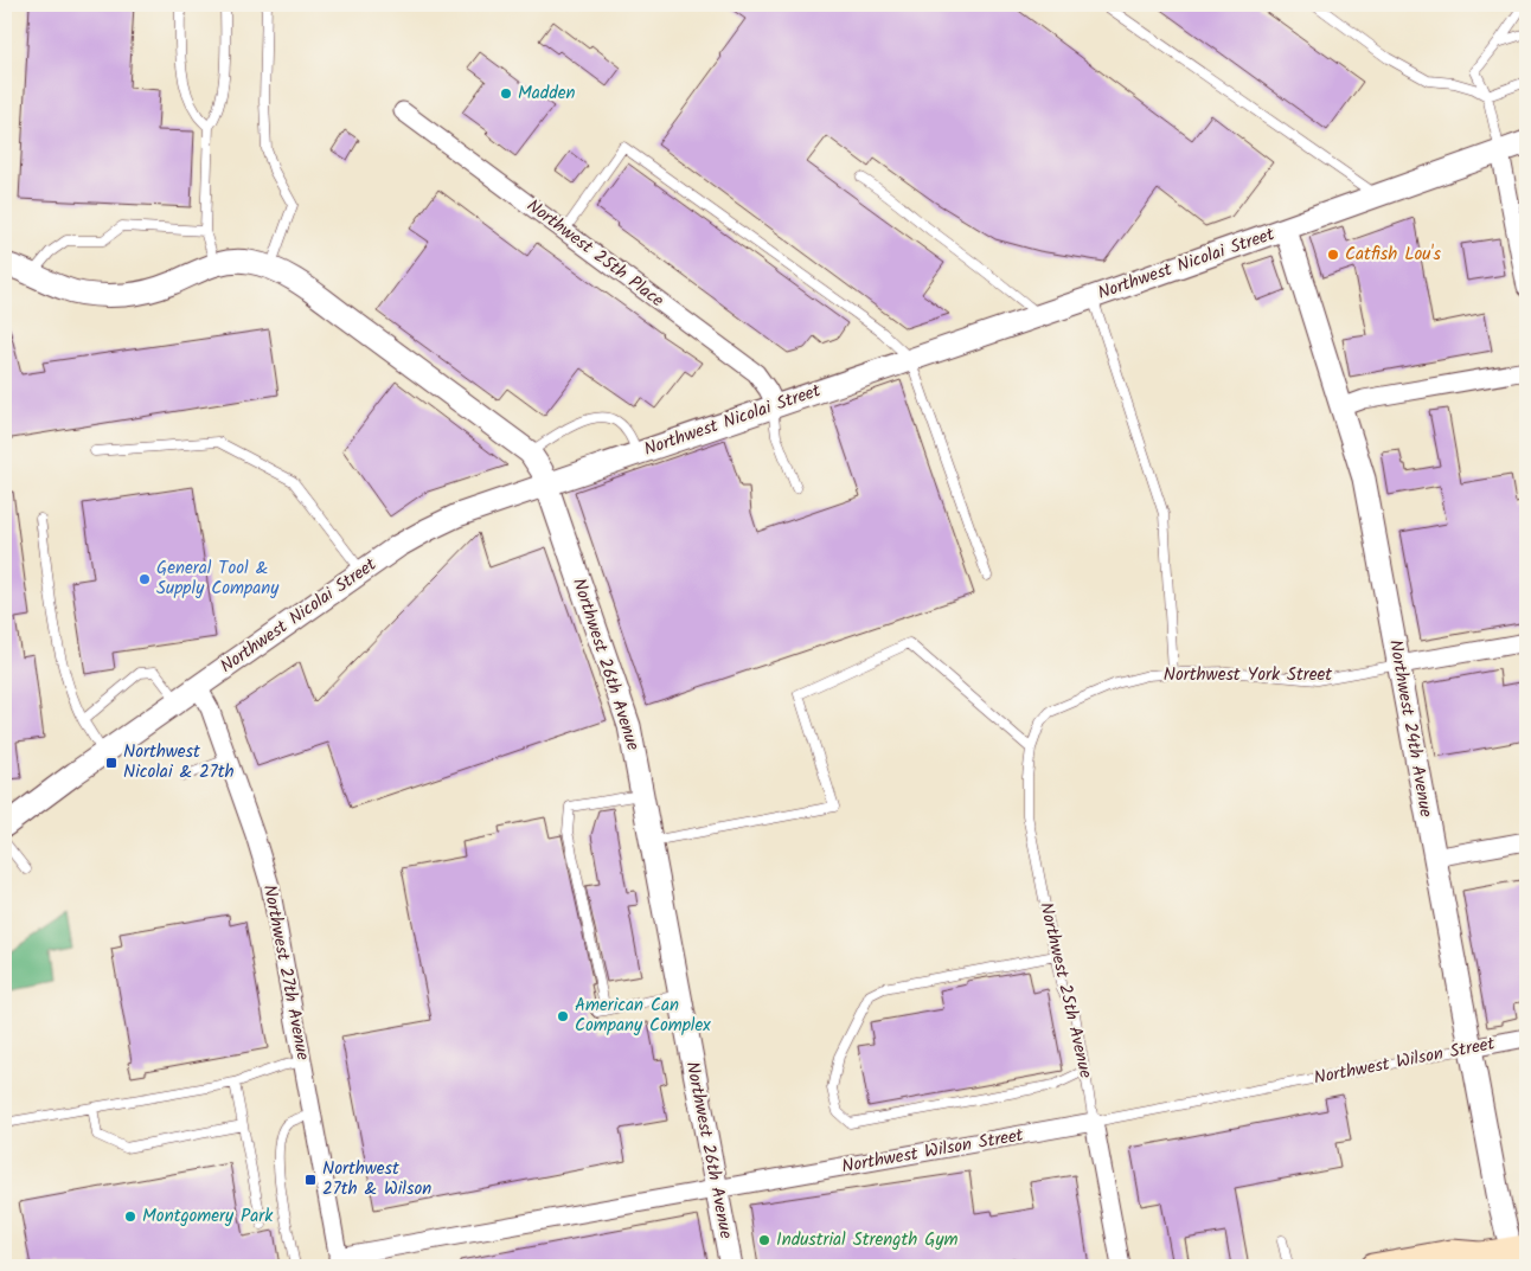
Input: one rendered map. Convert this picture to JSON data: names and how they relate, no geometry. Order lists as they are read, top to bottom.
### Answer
{
  "streets": {
    "street": [
      "Northwest 25th Place",
      "Northwest Nicolai Street",
      "Northwest 26th Avenue",
      "Northwest York Street",
      "Northwest 24th Avenue",
      "Northwest 27th Avenue",
      "Northwest 25th Avenue",
      "Northwest Wilson Street"
    ]
  },
  "crossings": [
    ["Northwest 25th Place", "Northwest Nicolai Street"],
    ["Northwest Nicolai Street", "Northwest 26th Avenue"],
    ["Northwest Nicolai Street", "Northwest 24th Avenue"],
    ["Northwest Nicolai Street", "Northwest 27th Avenue"],
    ["Northwest 26th Avenue", "Northwest Wilson Street"],
    ["Northwest York Street", "Northwest 24th Avenue"],
    ["Northwest York Street", "Northwest 25th Avenue"],
    ["Northwest 24th Avenue", "Northwest Wilson Street"],
    ["Northwest 27th Avenue", "Northwest Wilson Street"],
    ["Northwest 25th Avenue", "Northwest Wilson Street"]
  ],
  "places": {
    "other": [
      "Madden",
      "Catfish Lou's",
      "General Tool & Supply Company",
      "American Can Company Complex",
      "Montgomery Park",
      "Industrial Strength Gym"
    ],
    "transit": ["Northwest Nicolai & 27th", "Northwest 27th & Wilson"]
  }
}
